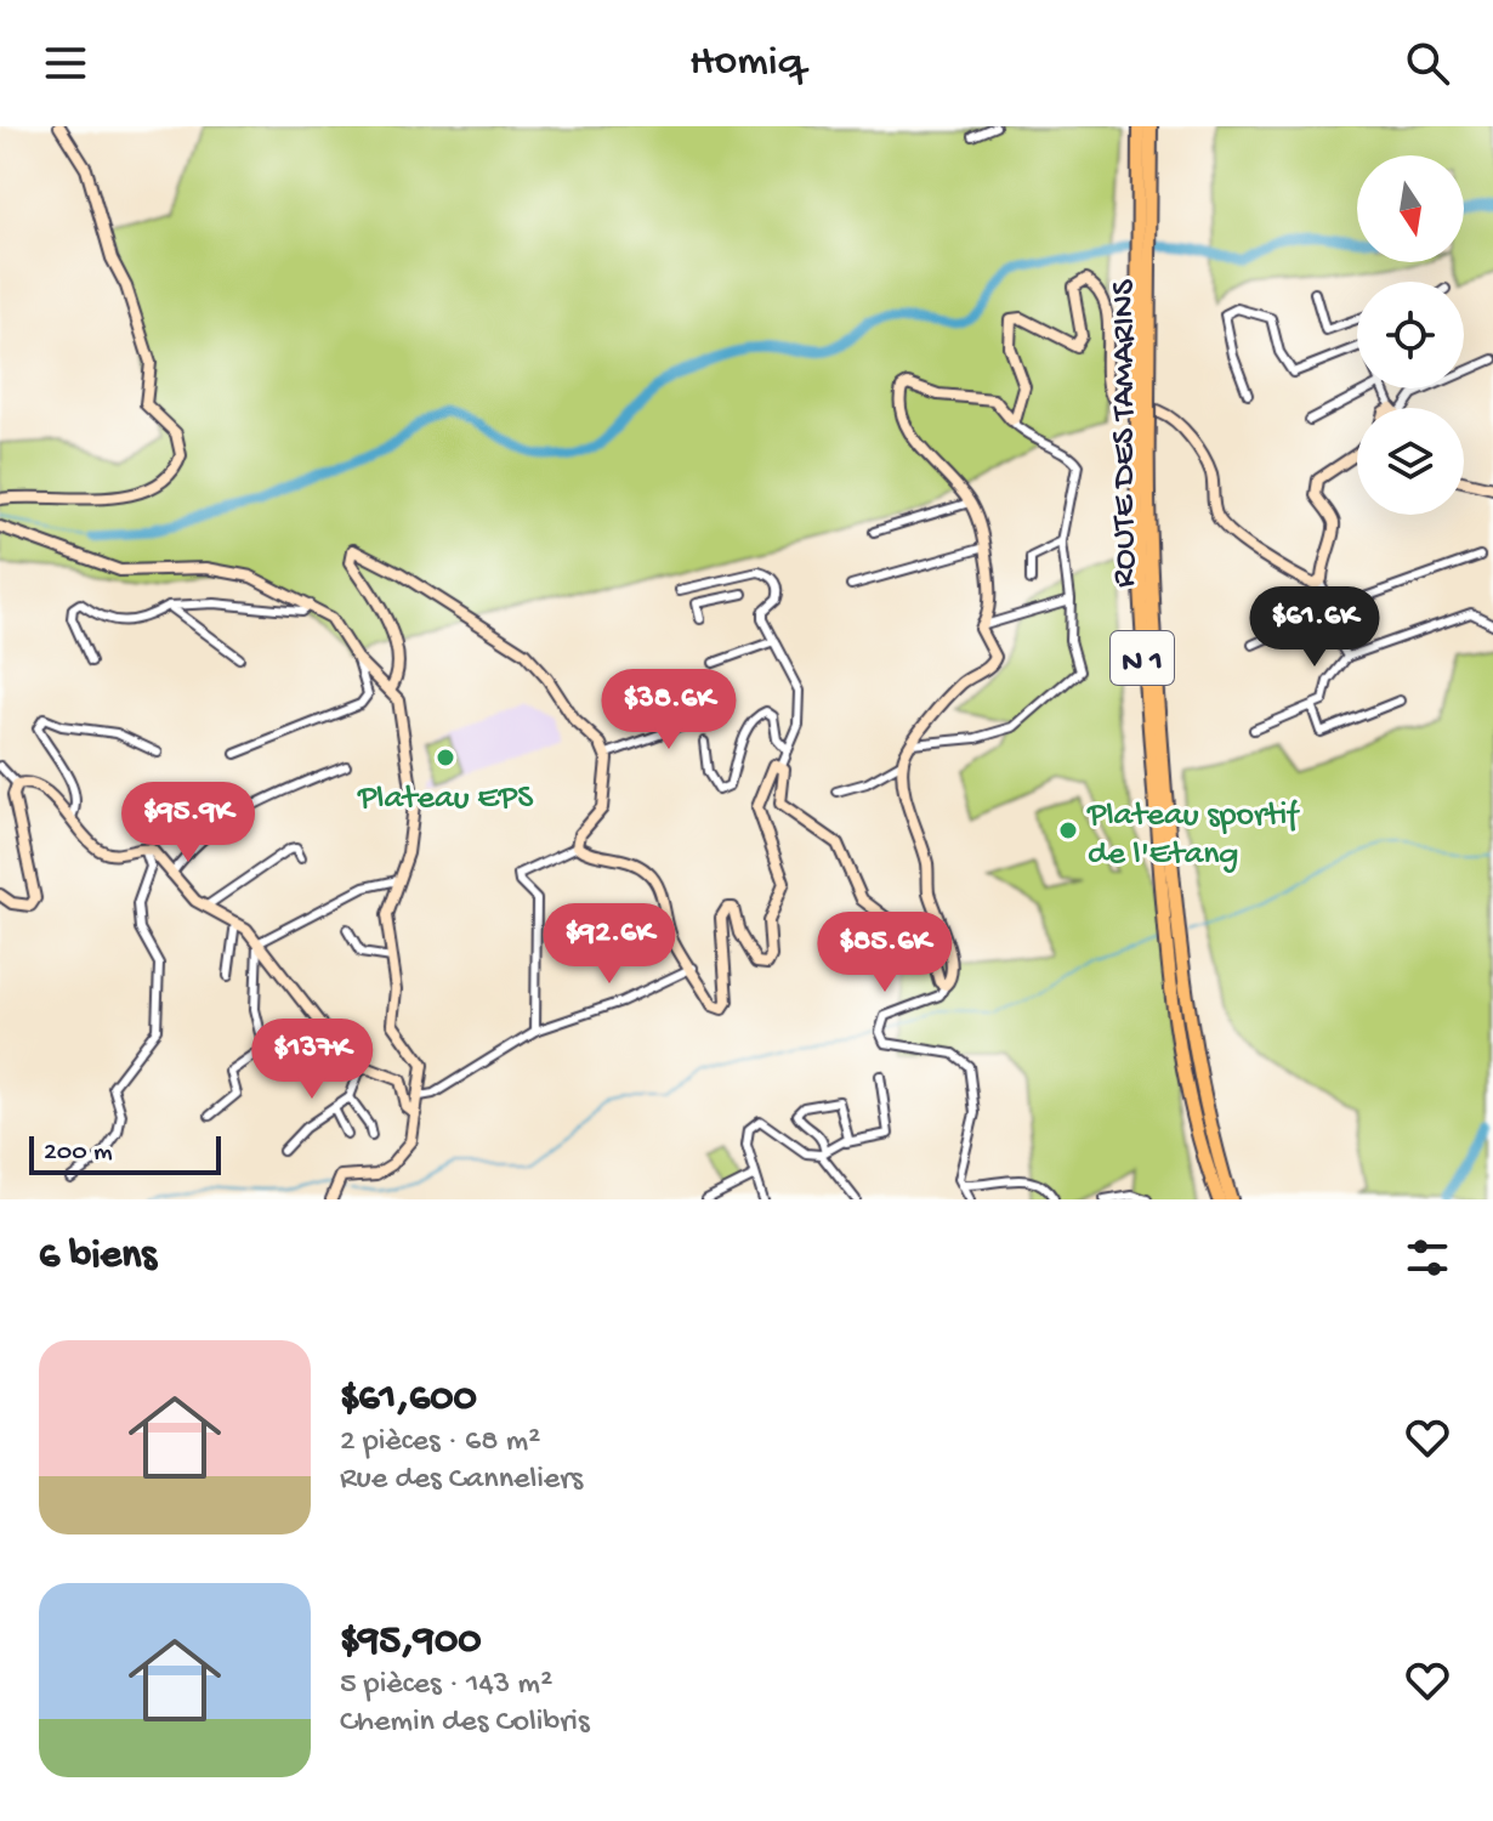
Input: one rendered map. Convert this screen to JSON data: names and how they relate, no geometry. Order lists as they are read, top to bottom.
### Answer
{
  "streets": {
    "highway": ["ROUTE DES TAMARINS", "N 1"]
  },
  "places": ["Plateau EPS", "Plateau sportif de l'Etang"],
  "scale_bar": "200 m",
  "north": "bottom",
  "page": {
    "header": "Homiq",
    "price": [
      "$61.6K",
      "$38.6K",
      "$95.9K",
      "$92.6K",
      "$85.6K",
      "$137K"
    ],
    "scale": "200 m",
    "heading": "6 biens",
    "list": [
      {
        "name": "$61,600",
        "note": "2 pièces · 68 m² · Rue des Canneliers"
      },
      {
        "name": "$95,900",
        "note": "5 pièces · 143 m² · Chemin des Colibris"
      }
    ]
  }
}
